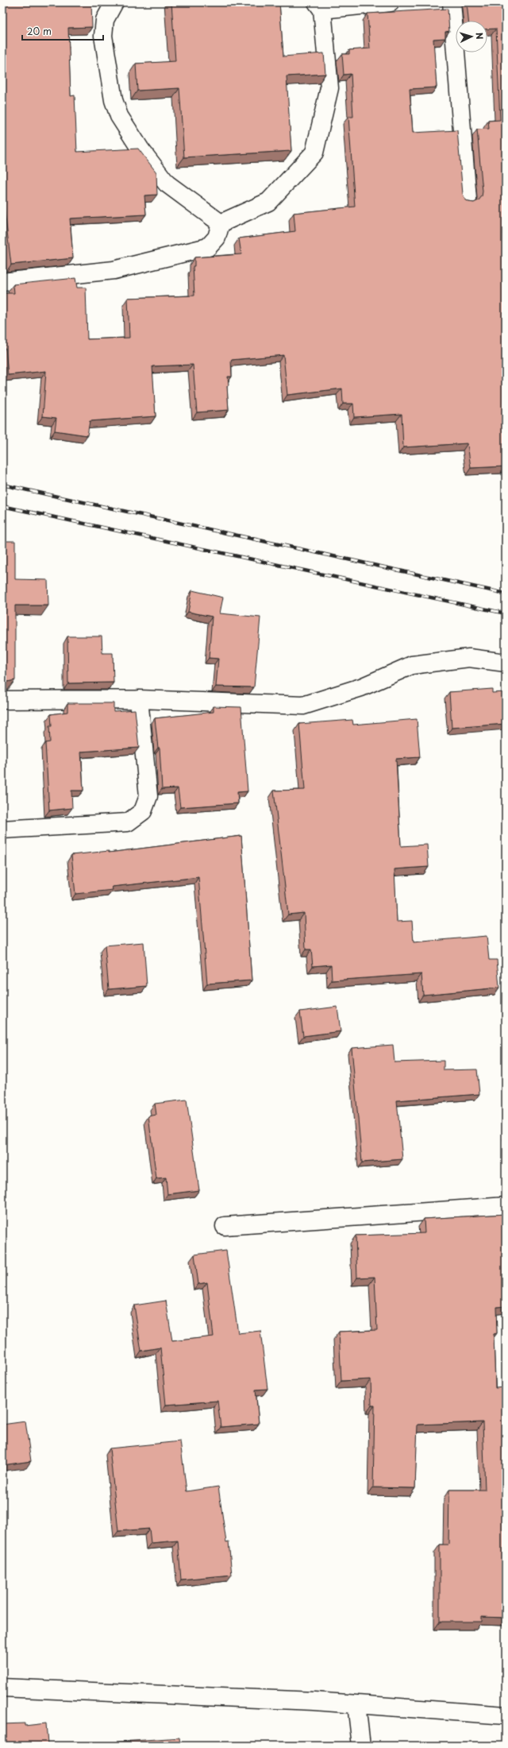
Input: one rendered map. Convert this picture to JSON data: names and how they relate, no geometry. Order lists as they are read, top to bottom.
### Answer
{
  "scale_bar": "20 m",
  "north": "right"
}
